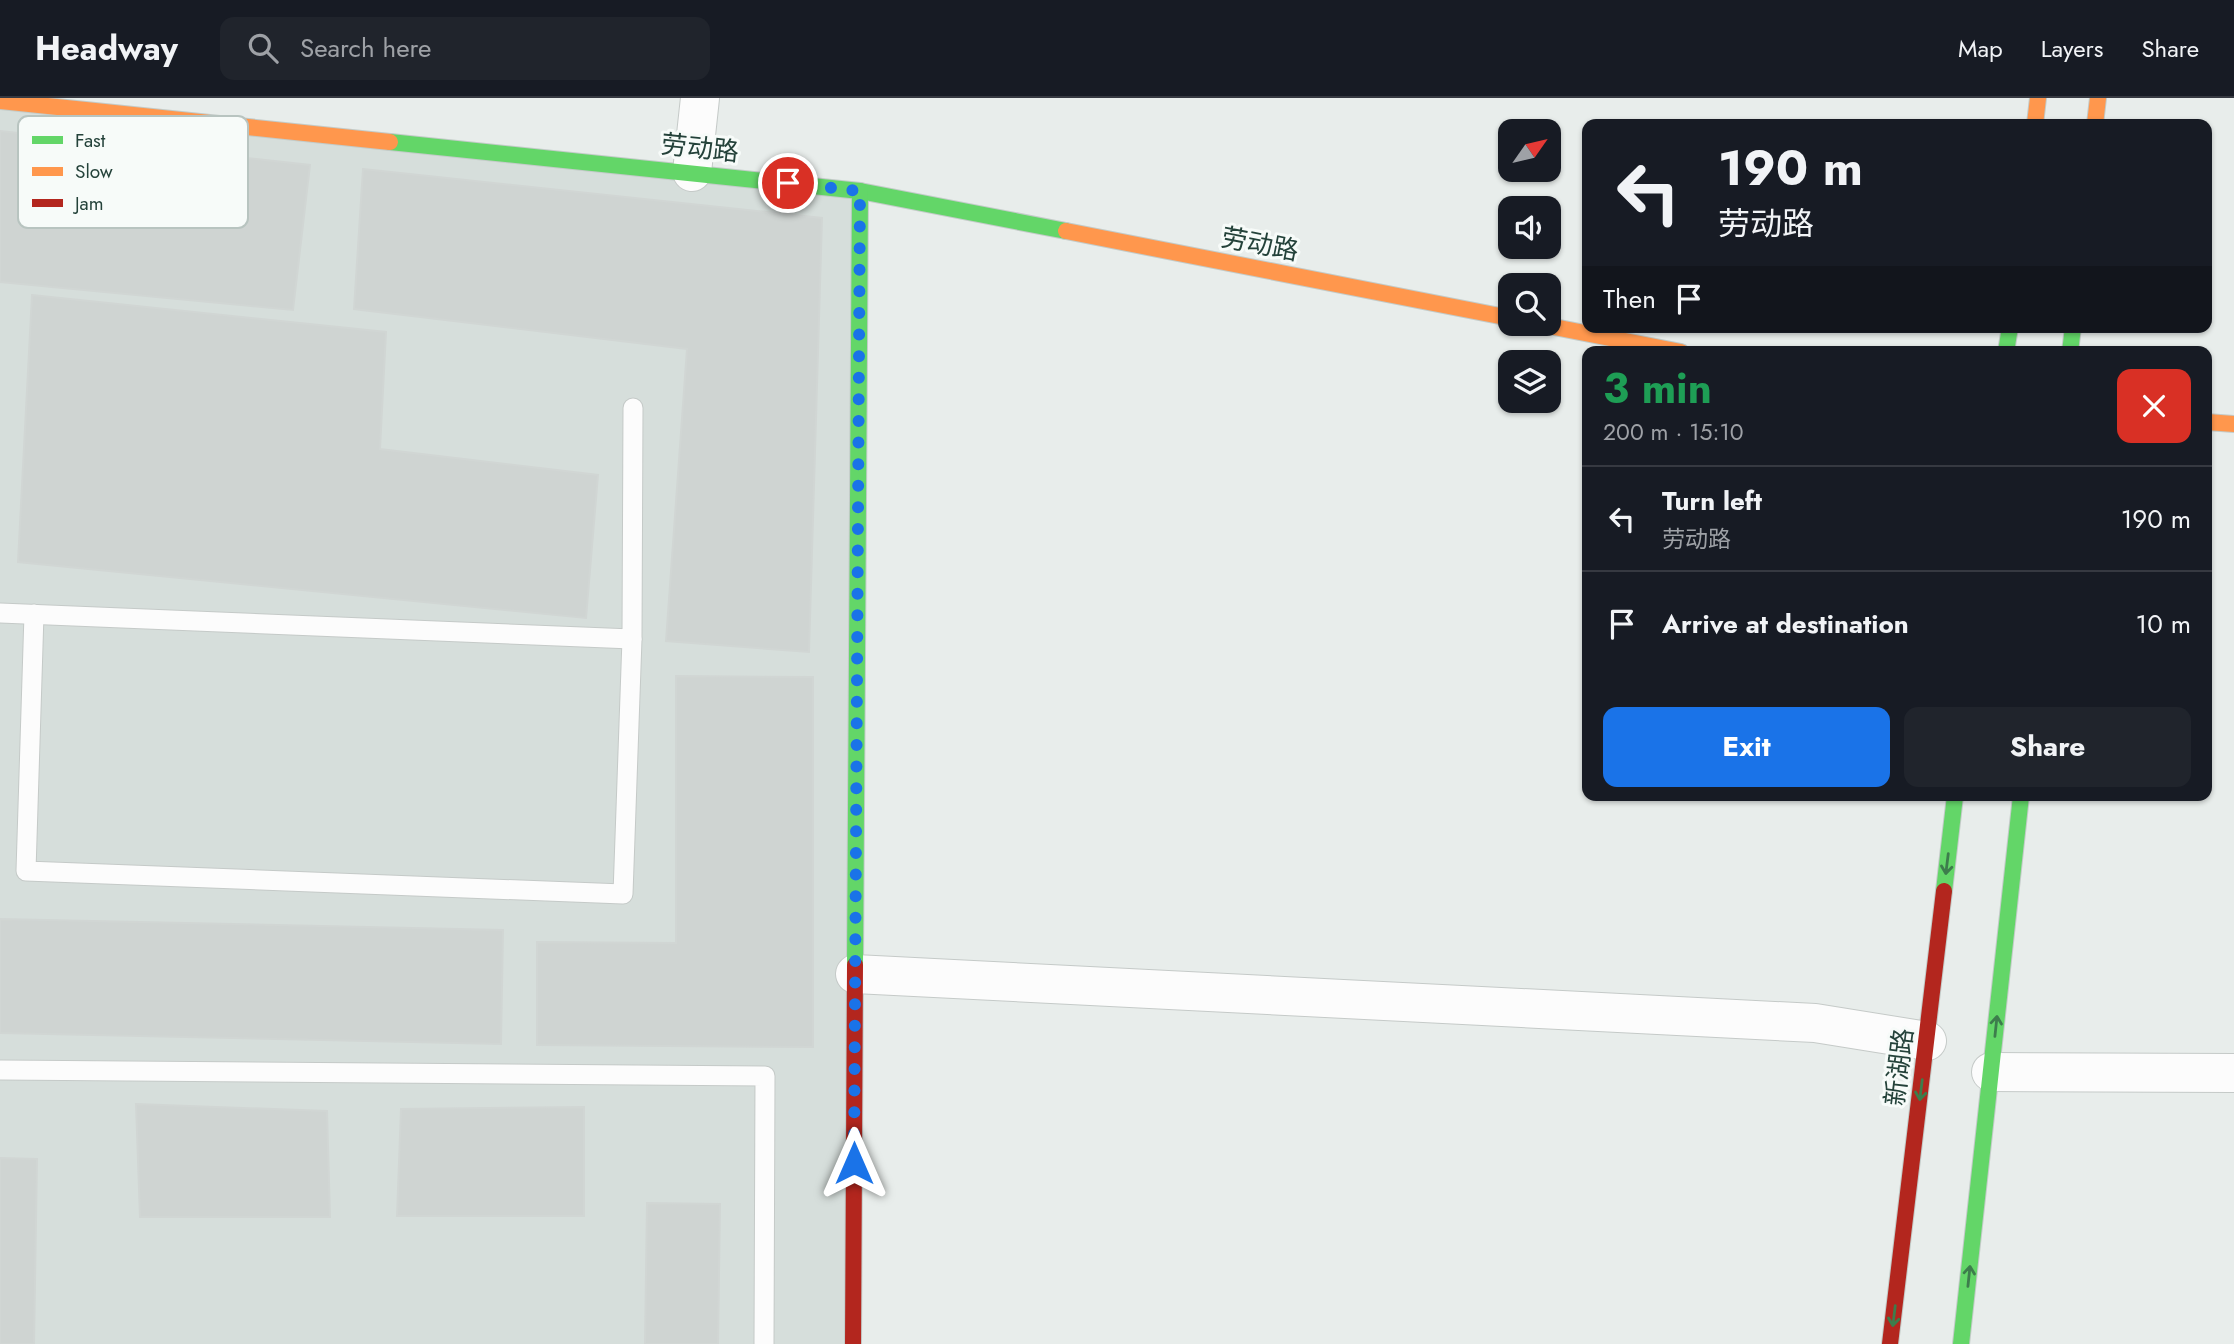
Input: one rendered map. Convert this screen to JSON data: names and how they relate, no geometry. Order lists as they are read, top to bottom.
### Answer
{
  "streets": {
    "street": ["劳动路", "新湖路"]
  },
  "legend": ["Fast", "Slow", "Jam"],
  "north": "top right",
  "page": {
    "header": "Headway",
    "search": "Search here",
    "nav": ["Map", "Layers", "Share"],
    "turn": ["190 m", "劳动路"],
    "then": "Then",
    "heading": ["3 min", "200 m · 15:10"],
    "list": [
      {
        "name": "Turn left",
        "note": "劳动路",
        "value": "190 m"
      },
      {
        "name": "Arrive at destination",
        "value": "10 m"
      }
    ],
    "buttons": ["Exit", "Share"]
  }
}
